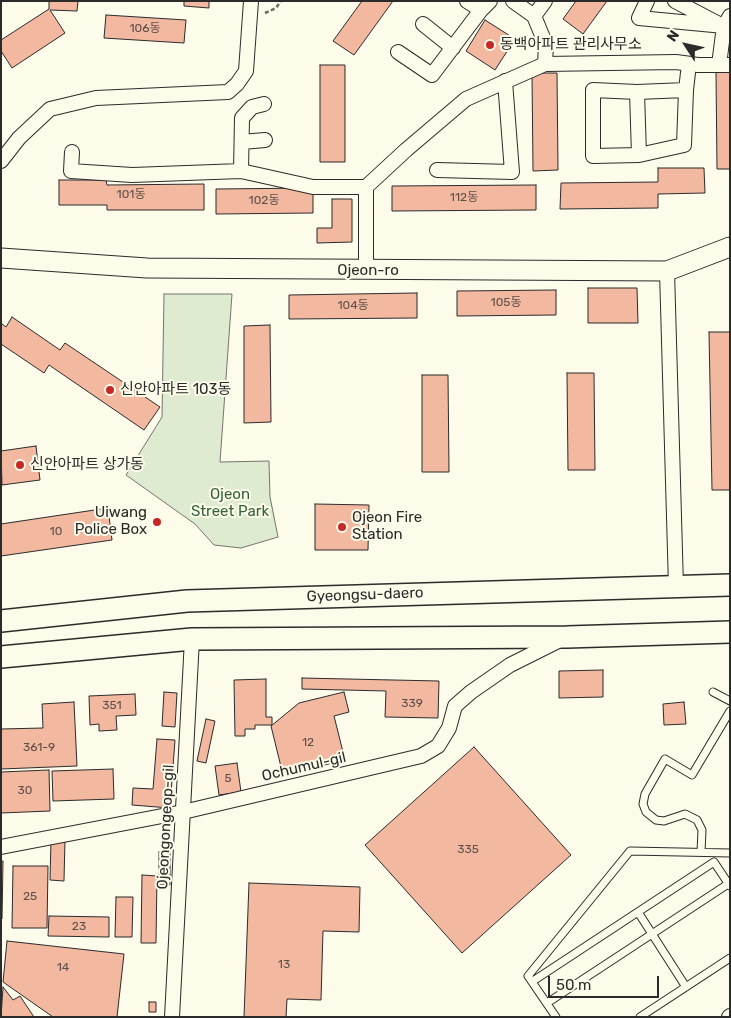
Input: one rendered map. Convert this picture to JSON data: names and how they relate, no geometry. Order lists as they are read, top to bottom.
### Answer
{
  "streets": {
    "main road": ["Gyeongsu-daero"],
    "street": ["Ojeon-ro", "Ochumul-gil", "Ojeongongeop-gil"]
  },
  "crossings": [
    ["Ochumul-gil", "Ojeongongeop-gil"]
  ],
  "parks": ["Ojeon Street Park"],
  "places": [
    "동백아파트 관리사무소",
    "신안아파트 103동",
    "신안아파트 상가동",
    "Uiwang Police Box",
    "Ojeon Fire Station"
  ],
  "house_numbers": [
    "106동",
    "101동",
    "112동",
    "102동",
    "105동",
    "104동",
    "10",
    "339",
    "351",
    "12",
    "361-9",
    "5",
    "30",
    "335",
    "25",
    "23",
    "13",
    "14"
  ],
  "scale_bar": "50 m",
  "north": "top left"
}
